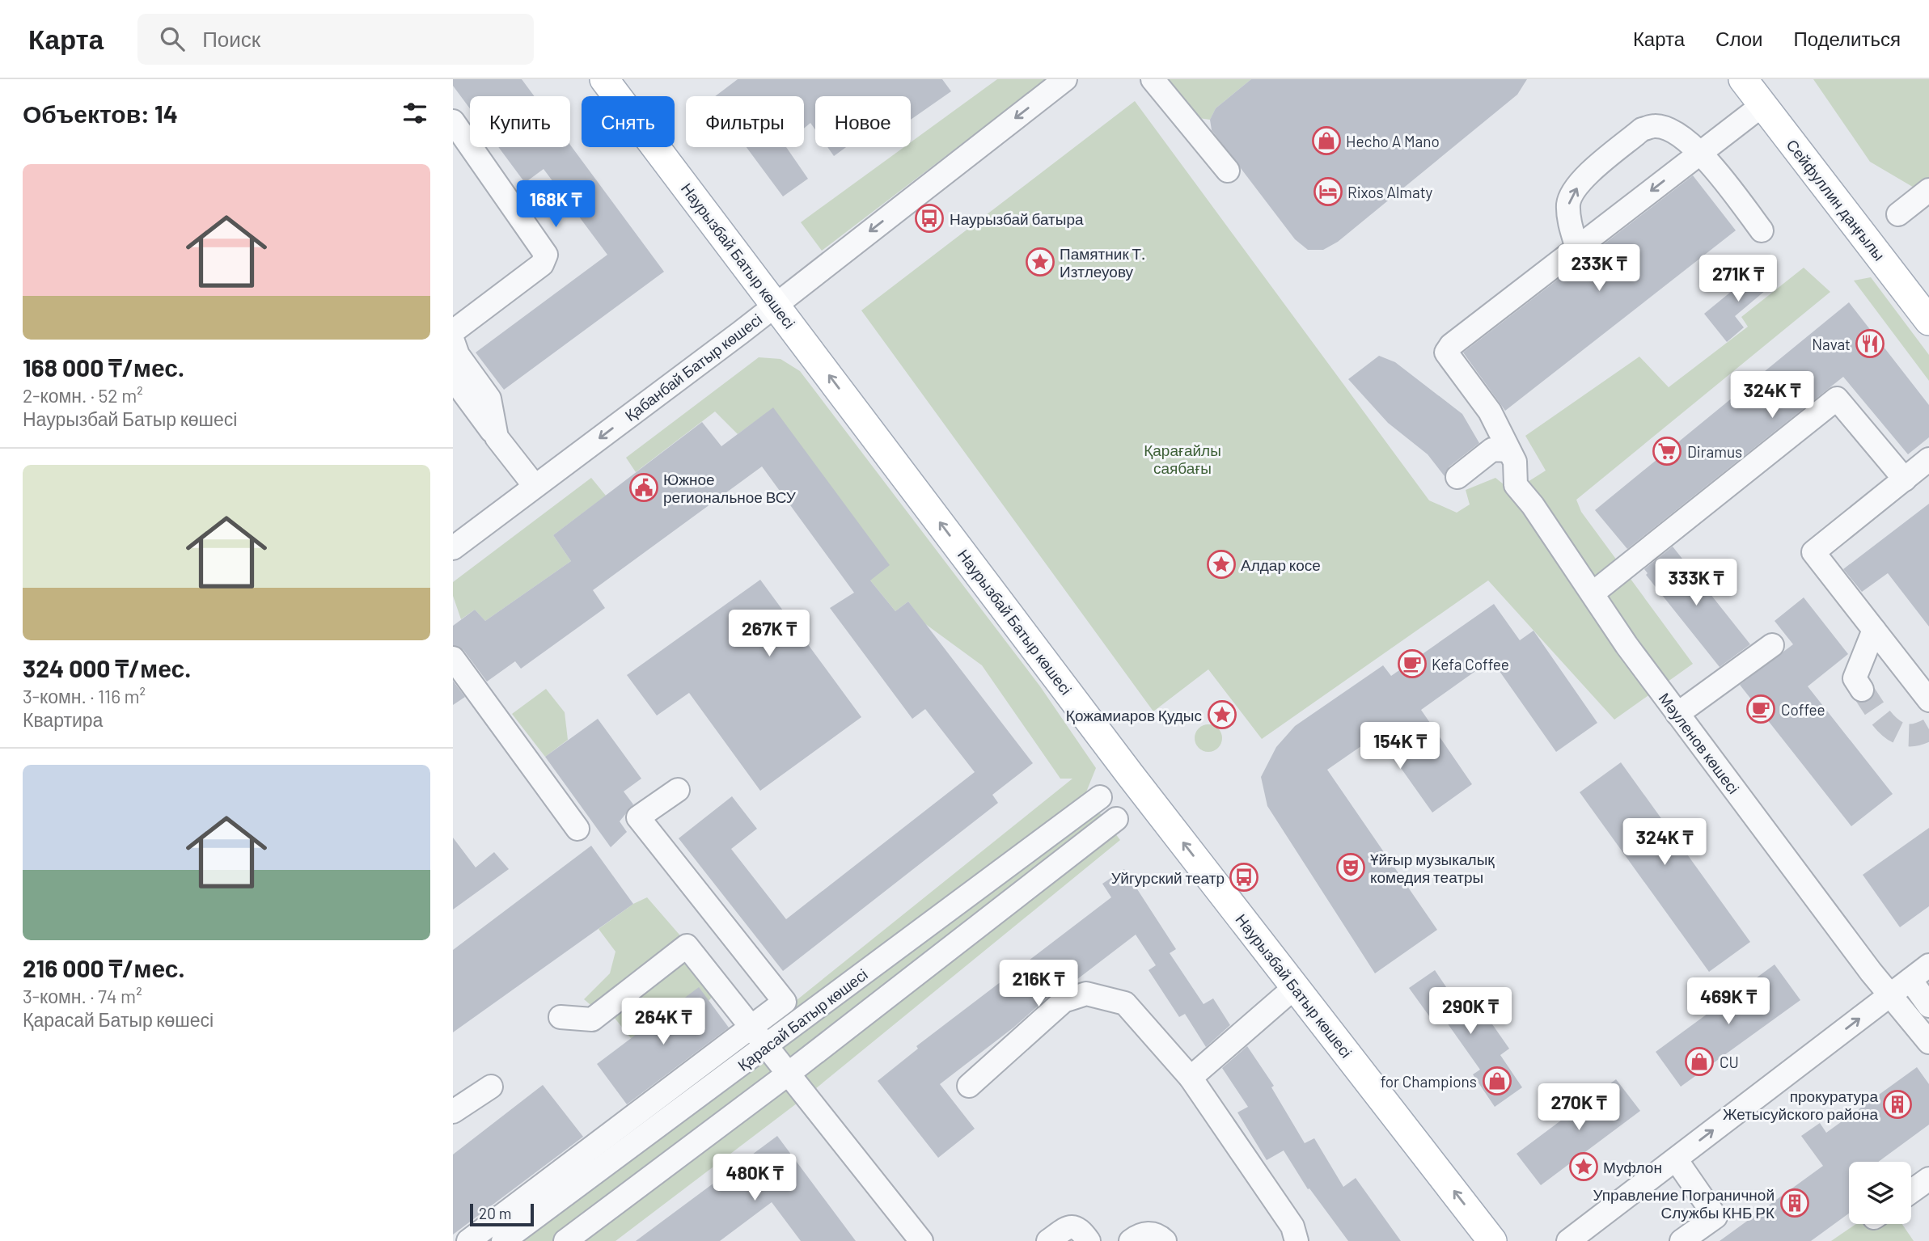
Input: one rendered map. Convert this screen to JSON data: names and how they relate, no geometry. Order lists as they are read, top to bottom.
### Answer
{
  "streets": {
    "main road": ["Сейфуллин даңғылы", "Наурызбай Батыр көшесі"],
    "street": ["Қабанбай Батыр көшесі", "Мәуленов көшесі", "Қарасай Батыр көшесі"]
  },
  "crossings": [
    ["Наурызбай Батыр көшесі", "Қабанбай Батыр көшесі"]
  ],
  "one_way": ["Наурызбай Батыр көшесі", "Қабанбай Батыр көшесі"],
  "parks": ["Қарағайлы саябағы"],
  "places": {
    "shop": ["Hecho A Mano", "CU", "for Champions"],
    "hotel": ["Rixos Almaty"],
    "bus stop": ["Наурызбай батыра", "Уйгурский театр"],
    "place": [
      "Памятник Т. Изтлеуову",
      "Алдар косе",
      "Қожамиаров Қудыс",
      "Муфлон"
    ],
    "restaurant": ["Navat"],
    "supermarket": ["Diramus"],
    "public building": ["Южное региональное ВСУ"],
    "cafe": ["Kefa Coffee", "Coffee"],
    "theatre": ["Ұйғыр музыкалық комедия театры"],
    "building": ["прокуратура Жетысуйского района", "Управление Пограничной Службы КНБ РК"]
  },
  "scale_bar": "20 m",
  "page": {
    "header": "Карта",
    "search": "Поиск",
    "nav": ["Карта", "Слои", "Поделиться"],
    "heading": "Объектов: 14",
    "chip": [
      "Купить",
      "Снять",
      "Фильтры",
      "Новое"
    ],
    "list": [
      {
        "name": "168 000 ₸/мес.",
        "note": "2-комн. · 52 m² · Наурызбай Батыр көшесі"
      },
      {
        "name": "324 000 ₸/мес.",
        "note": "3-комн. · 116 m² · Квартира"
      },
      {
        "name": "216 000 ₸/мес.",
        "note": "3-комн. · 74 m² · Қарасай Батыр көшесі"
      }
    ],
    "price": [
      "168K ₸",
      "233K ₸",
      "271K ₸",
      "324K ₸",
      "333K ₸",
      "267K ₸",
      "154K ₸",
      "324K ₸",
      "216K ₸",
      "469K ₸",
      "290K ₸",
      "264K ₸",
      "270K ₸",
      "480K ₸"
    ],
    "scale": "20 m"
  }
}
